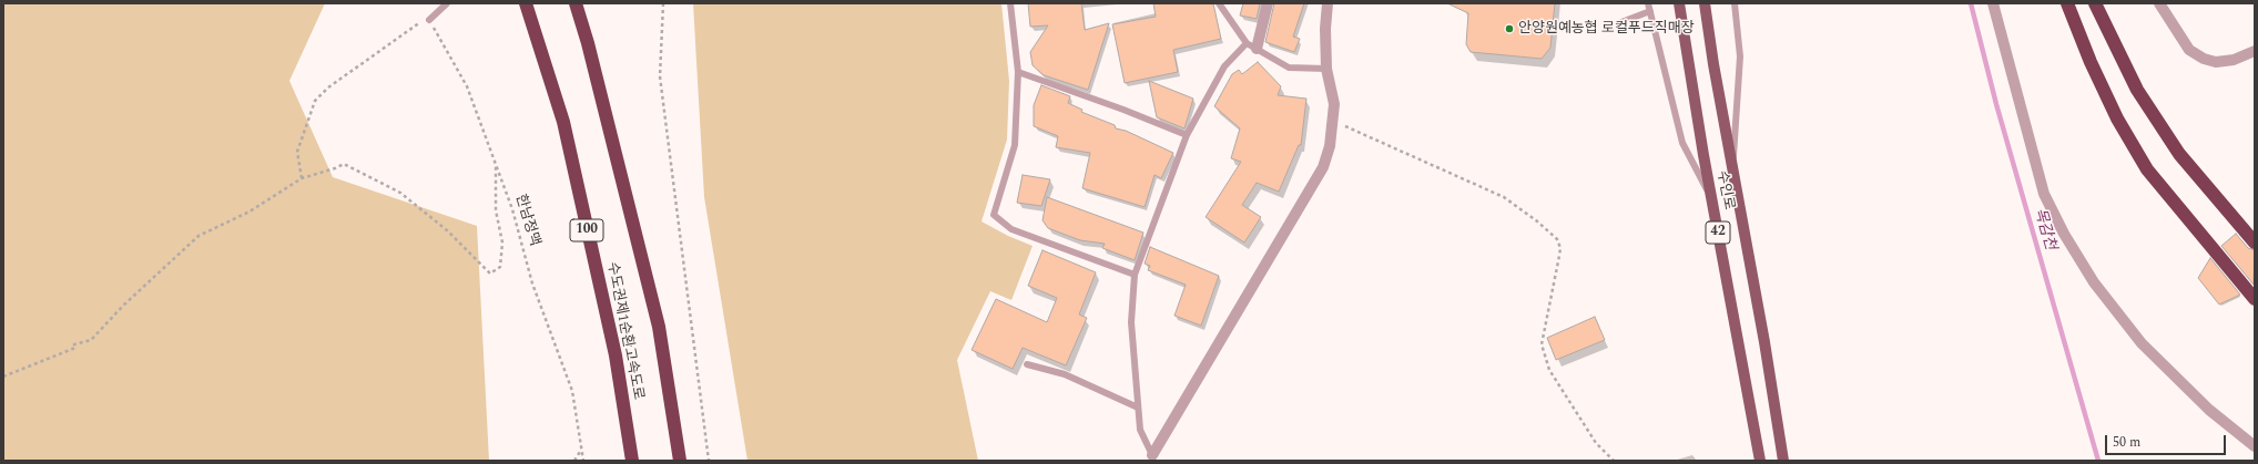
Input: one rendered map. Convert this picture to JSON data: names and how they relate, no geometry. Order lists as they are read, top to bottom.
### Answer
{
  "streets": {
    "highway": ["100", "수도권제1순환고속도로"],
    "main road": ["수인로", "42"],
    "path": ["한남정맥"]
  },
  "water": ["목감천"],
  "places": ["안양원예농협 로컬푸드직매장"],
  "scale_bar": "50 m"
}
